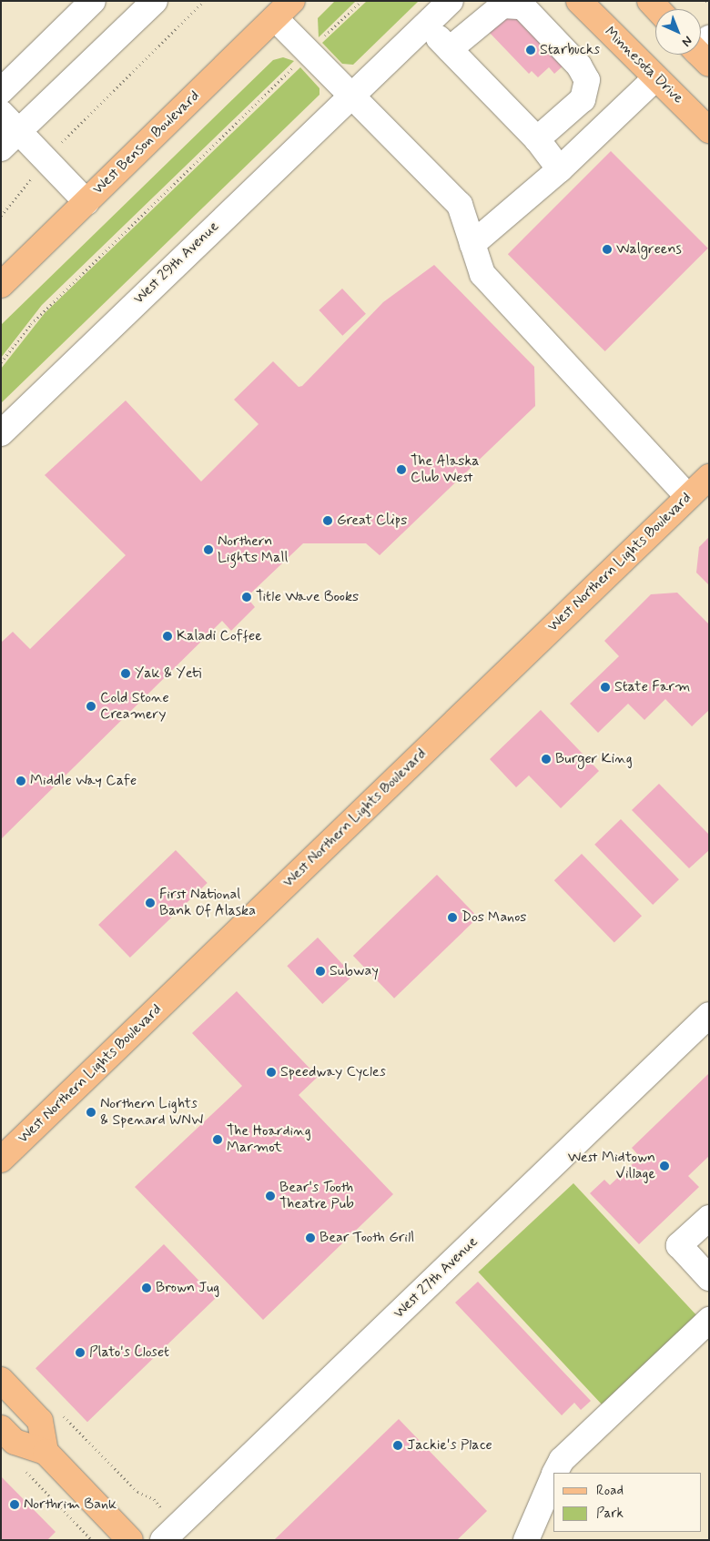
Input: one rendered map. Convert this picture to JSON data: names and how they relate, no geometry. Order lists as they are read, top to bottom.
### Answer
{
  "streets": {
    "main road": ["Minnesota Drive", "West Benson Boulevard", "West Northern Lights Boulevard"],
    "street": ["West 29th Avenue", "West 27th Avenue"]
  },
  "places": [
    "Starbucks",
    "Walgreens",
    "The Alaska Club West",
    "Great Clips",
    "Northern Lights Mall",
    "Title Wave Books",
    "Kaladi Coffee",
    "Yak & Yeti",
    "State Farm",
    "Cold Stone Creamery",
    "Burger King",
    "Middle Way Cafe",
    "First National Bank Of Alaska",
    "Dos Manos",
    "Subway",
    "Speedway Cycles",
    "Northern Lights & Spenard WNW",
    "The Hoarding Marmot",
    "West Midtown Village",
    "Bear's Tooth Theatre Pub",
    "Bear Tooth Grill",
    "Brown Jug",
    "Plato's Closet",
    "Jackie's Place",
    "Northrim Bank"
  ],
  "legend": ["Road", "Park"],
  "north": "bottom right"
}
